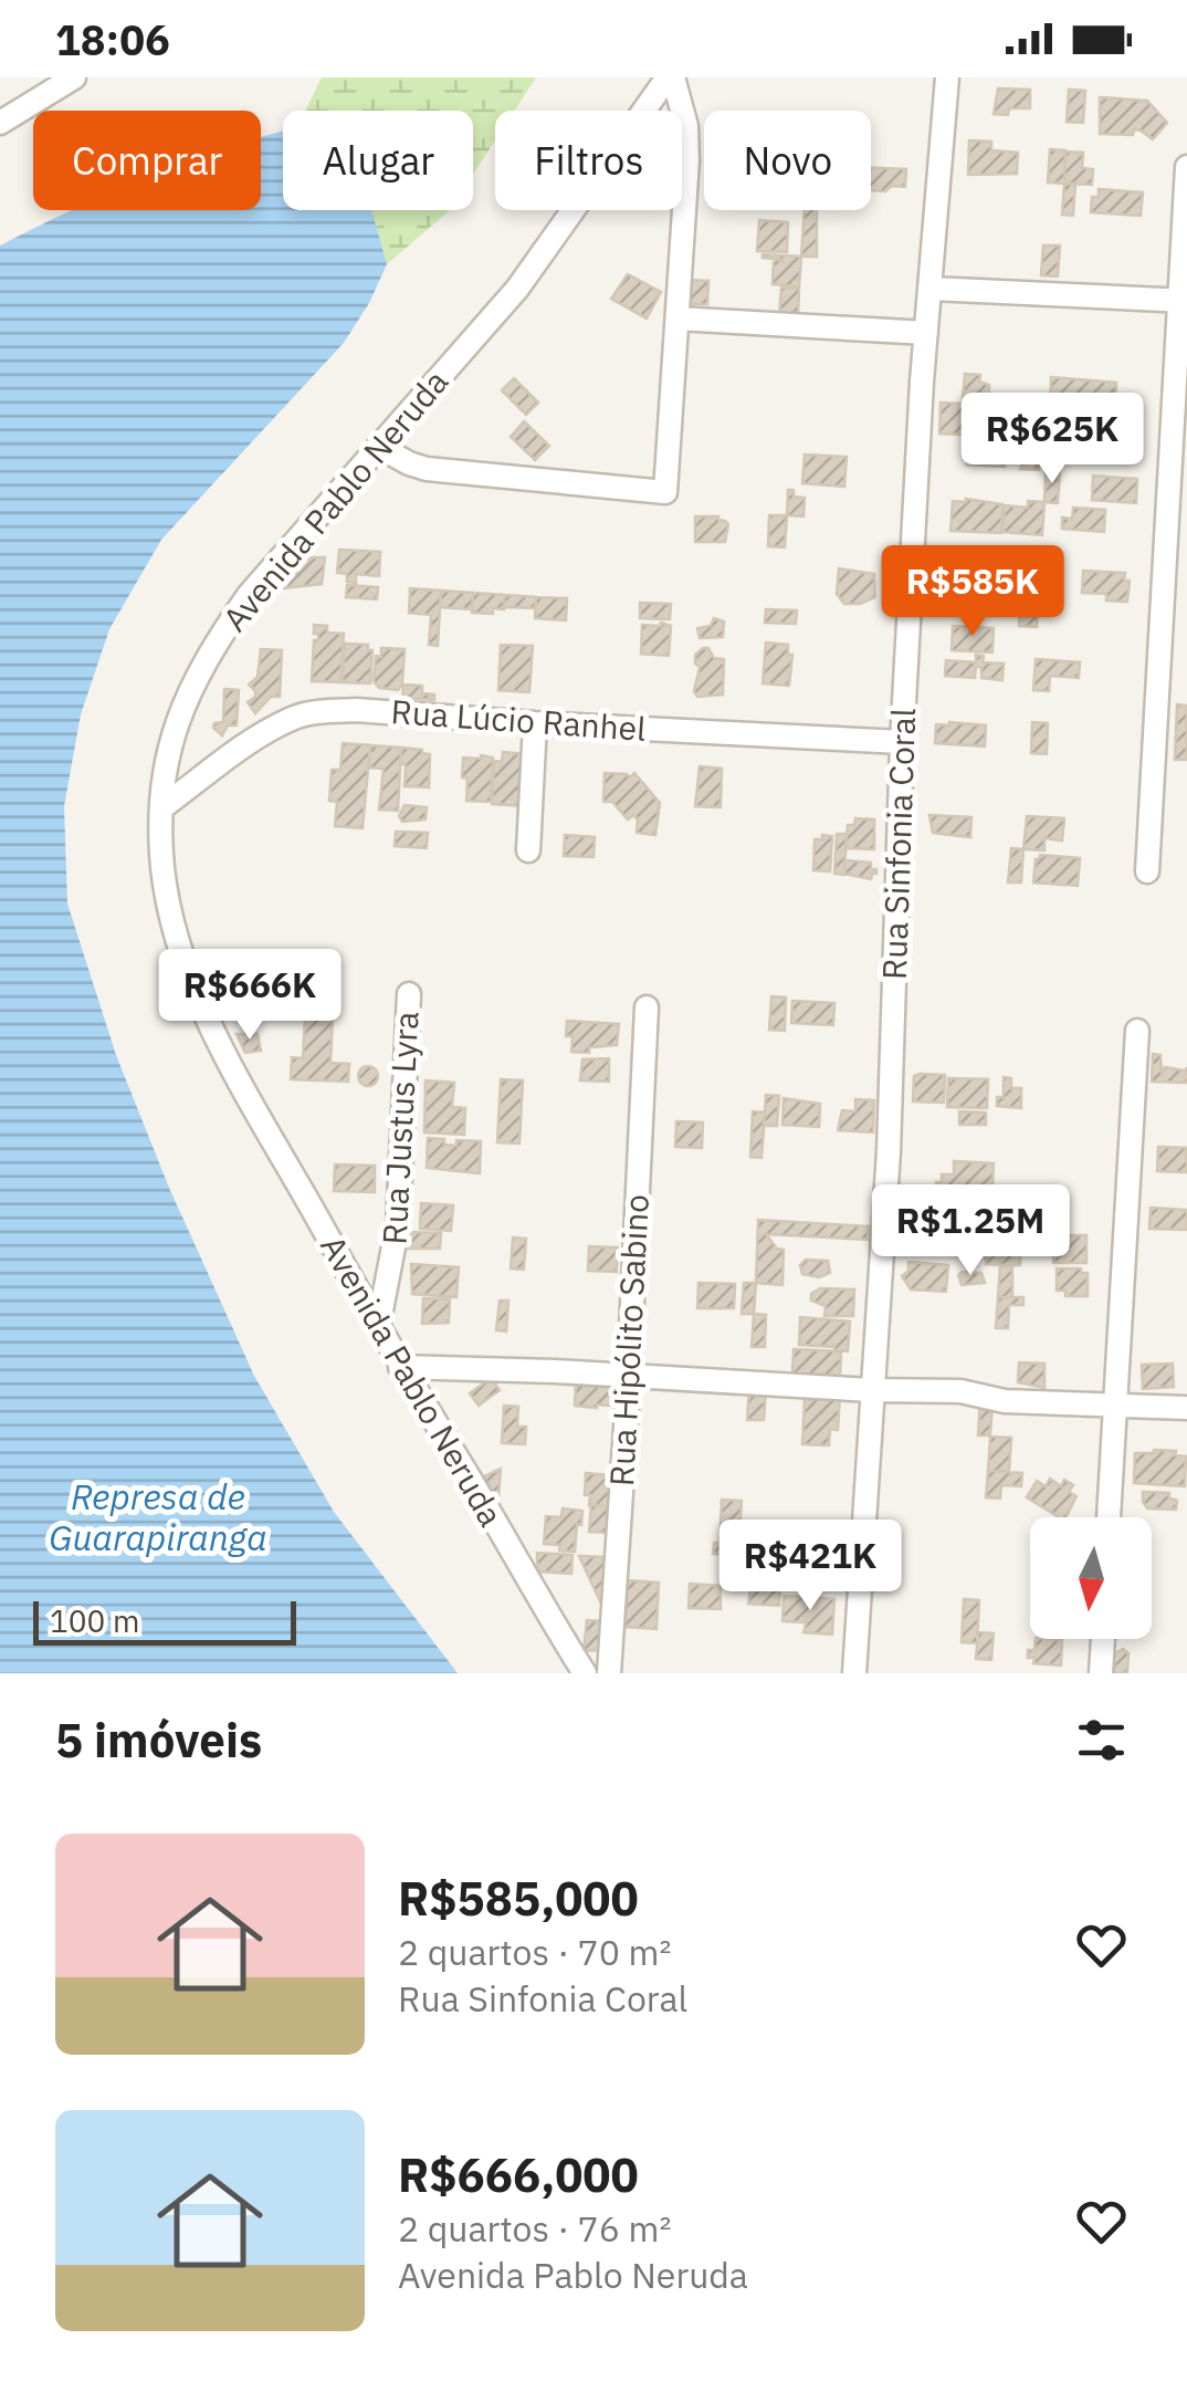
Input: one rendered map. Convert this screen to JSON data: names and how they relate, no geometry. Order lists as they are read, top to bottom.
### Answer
{
  "streets": {
    "street": [
      "Avenida Pablo Neruda",
      "Rua Lúcio Ranhel",
      "Rua Sinfonia Coral",
      "Rua Justus Lyra",
      "Rua Hipólito Sabino"
    ]
  },
  "crossings": [
    ["Avenida Pablo Neruda", "Rua Lúcio Ranhel"],
    ["Avenida Pablo Neruda", "Rua Justus Lyra"],
    ["Rua Lúcio Ranhel", "Rua Sinfonia Coral"]
  ],
  "water": ["Represa de Guarapiranga"],
  "scale_bar": "100 m",
  "north": "bottom",
  "page": {
    "status": "18:06",
    "chip": [
      "Comprar",
      "Alugar",
      "Filtros",
      "Novo"
    ],
    "price": [
      "R$625K",
      "R$585K",
      "R$666K",
      "R$1.25M",
      "R$421K"
    ],
    "scale": "100 m",
    "heading": "5 imóveis",
    "list": [
      {
        "name": "R$585,000",
        "note": "2 quartos · 70 m² · Rua Sinfonia Coral"
      },
      {
        "name": "R$666,000",
        "note": "2 quartos · 76 m² · Avenida Pablo Neruda"
      }
    ]
  }
}
